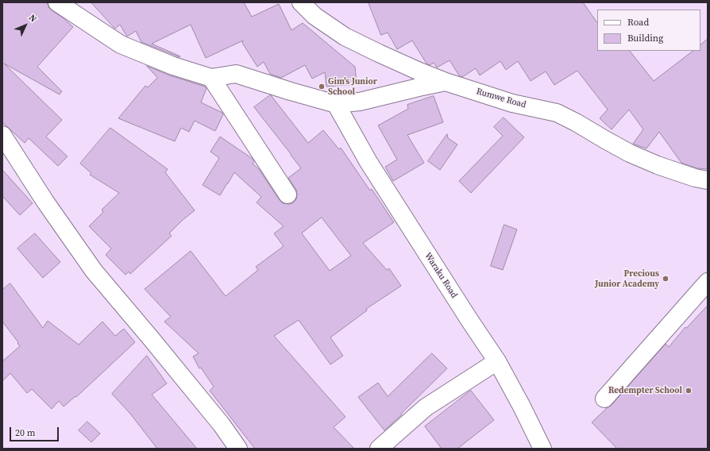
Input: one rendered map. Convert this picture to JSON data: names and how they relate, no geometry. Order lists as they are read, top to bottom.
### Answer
{
  "streets": {
    "street": ["Rumwe Road", "Waraku Road"]
  },
  "places": ["Gim's Junior School", "Precious Junior Academy", "Redempter School"],
  "legend": ["Road", "Building"],
  "scale_bar": "20 m",
  "north": "top right"
}
